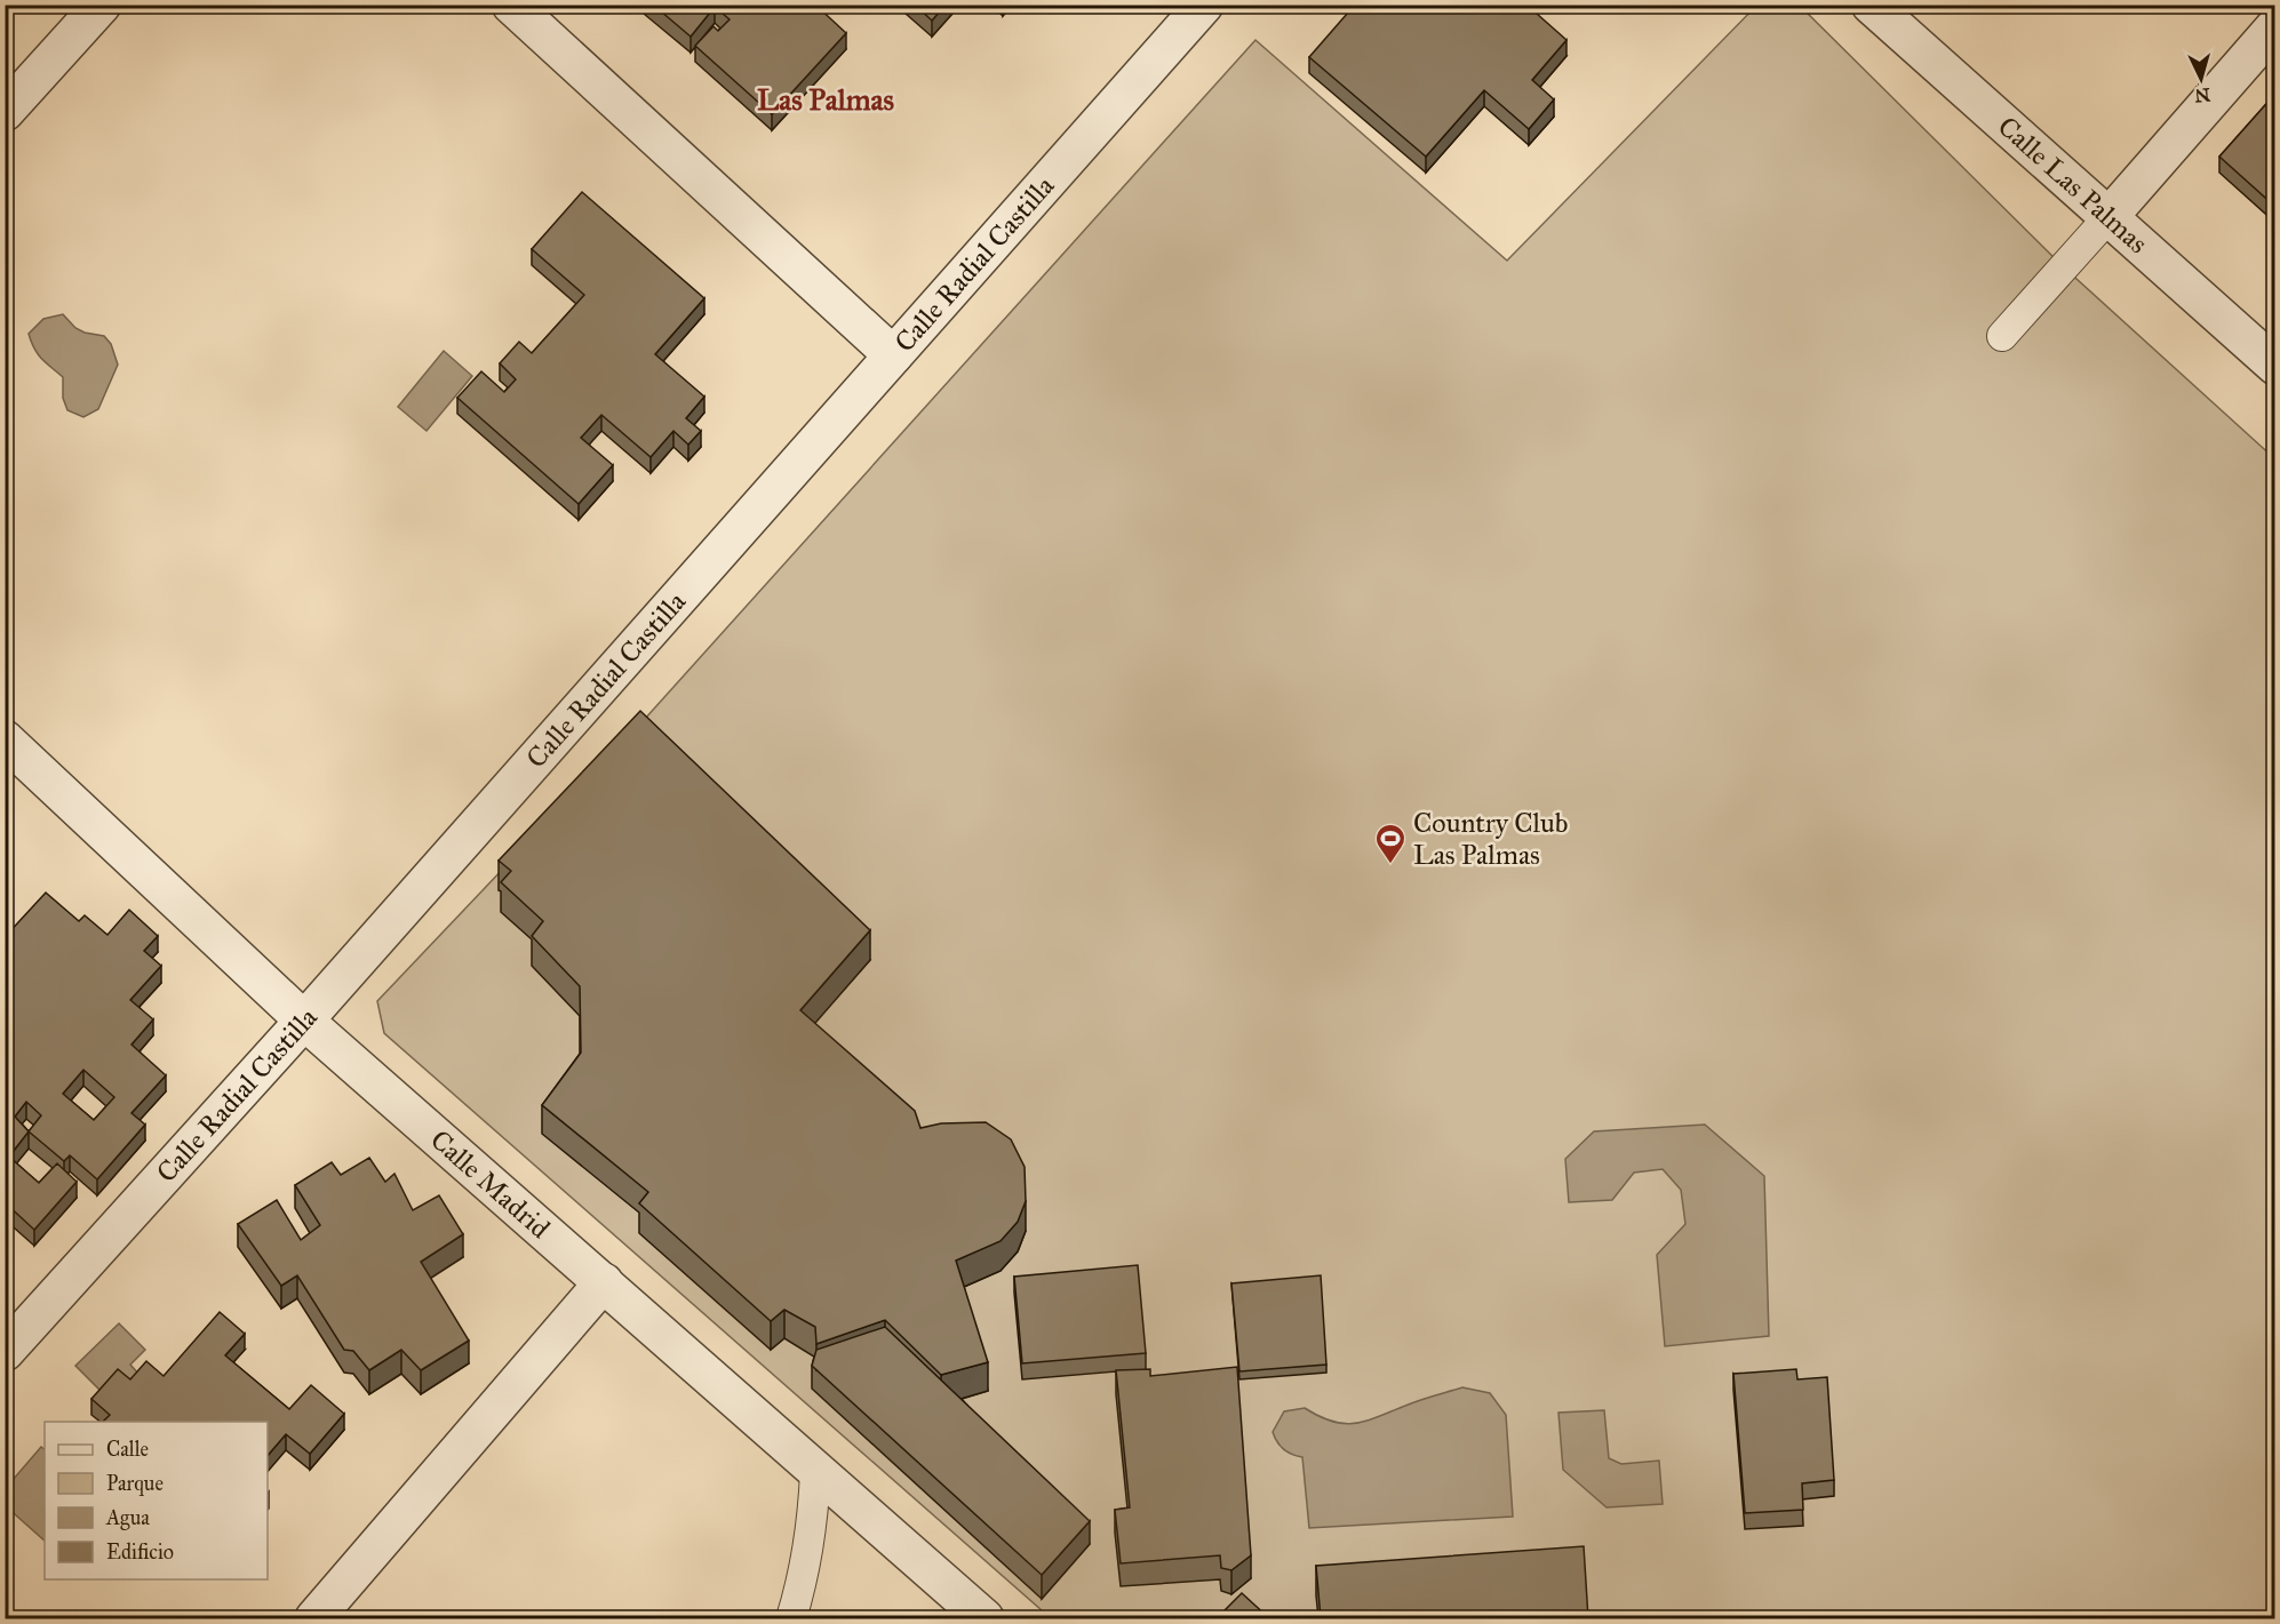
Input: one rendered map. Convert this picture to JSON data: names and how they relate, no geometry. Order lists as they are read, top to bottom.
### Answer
{
  "streets": {
    "street": ["Calle Las Palmas", "Calle Radial Castilla", "Calle Madrid"]
  },
  "crossings": [
    ["Calle Radial Castilla", "Calle Madrid"]
  ],
  "districts": ["Las Palmas"],
  "places": {
    "sports": ["Country Club Las Palmas"]
  },
  "legend": [
    "Calle",
    "Parque",
    "Agua",
    "Edificio"
  ],
  "north": "bottom"
}
